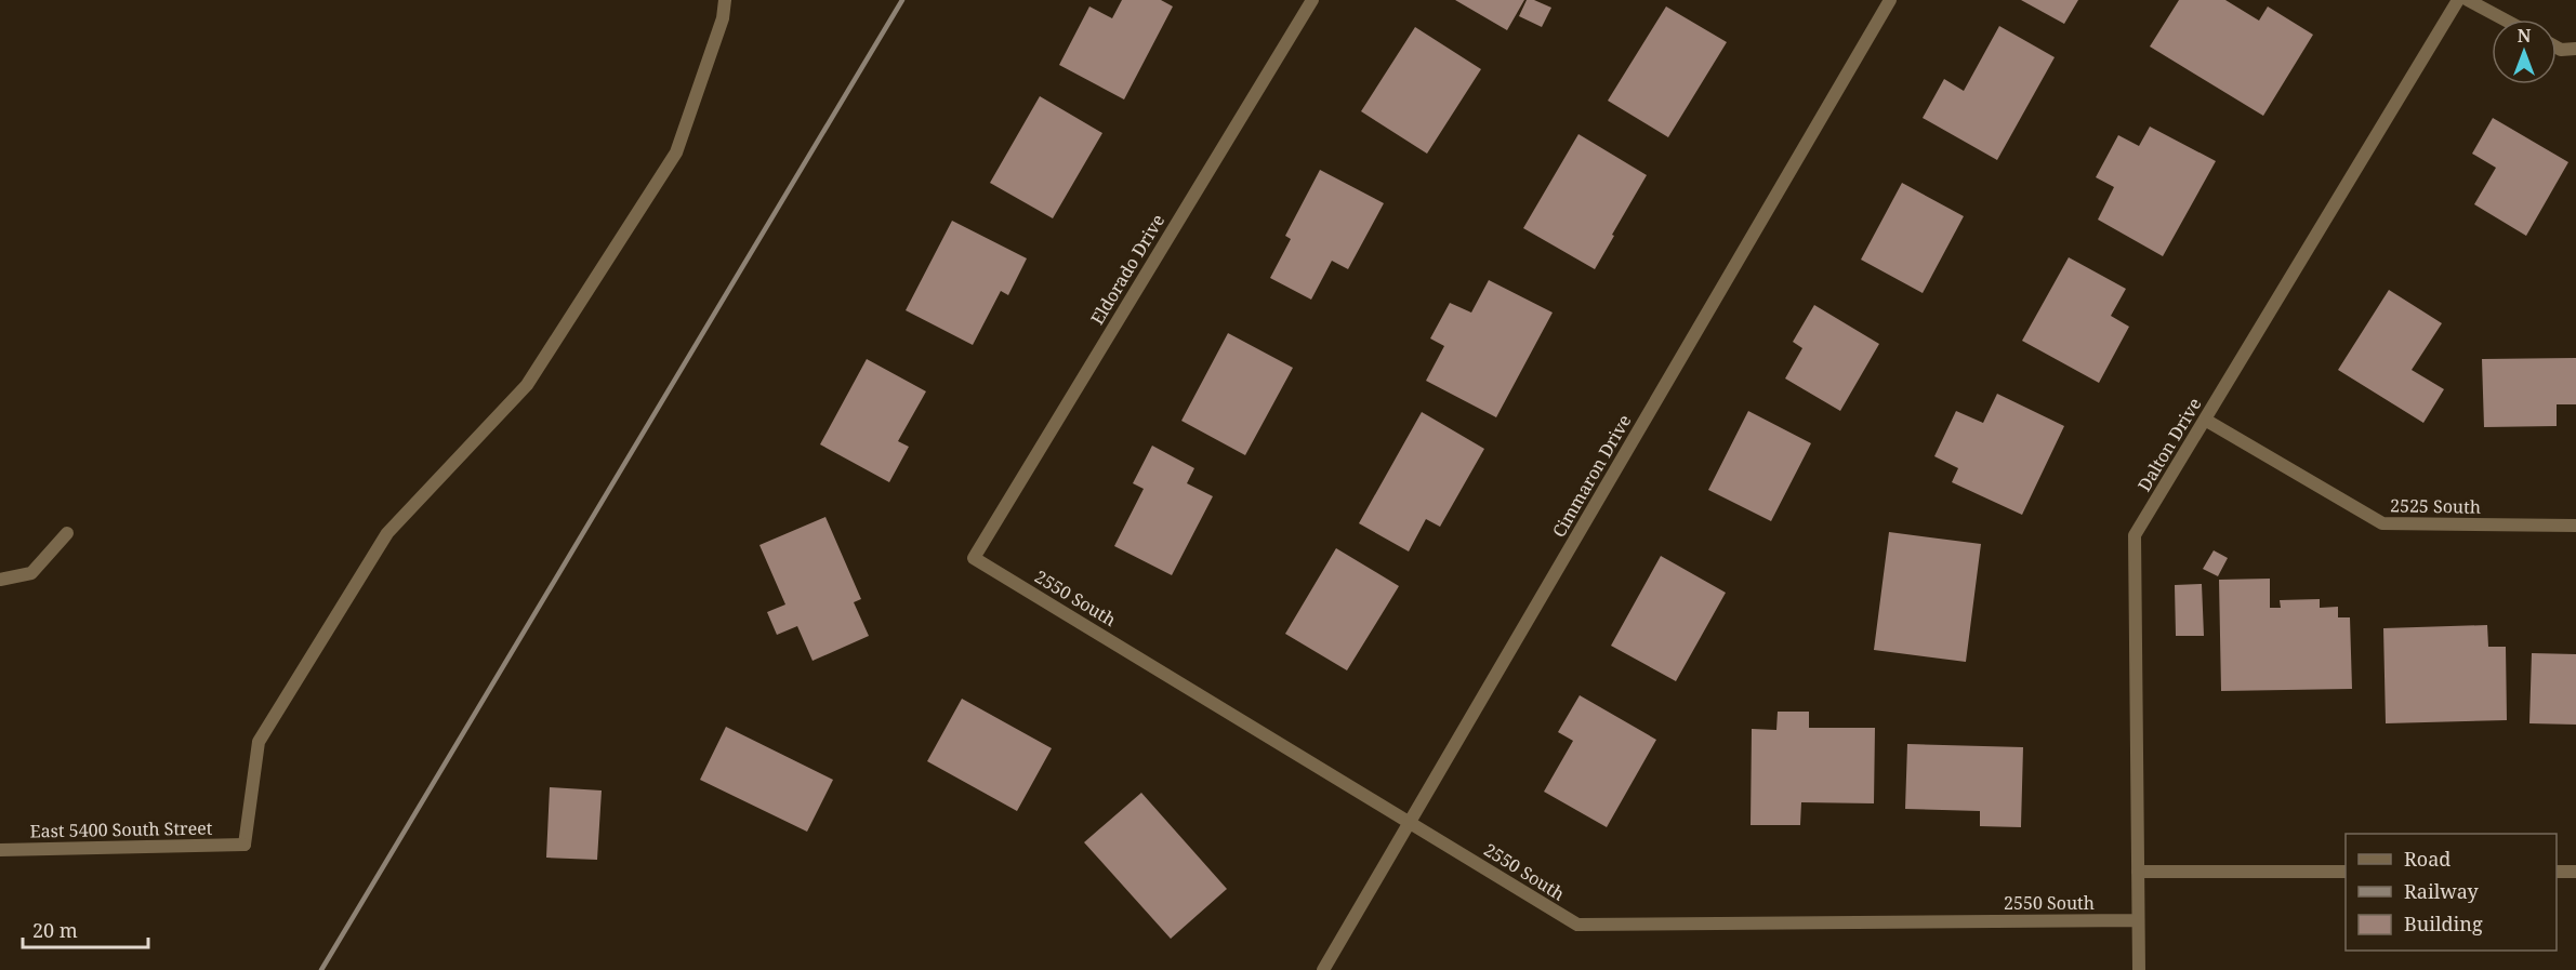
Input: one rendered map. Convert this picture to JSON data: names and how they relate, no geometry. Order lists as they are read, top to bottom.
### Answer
{
  "streets": {
    "street": [
      "Eldorado Drive",
      "Dalton Drive",
      "Cimmaron Drive",
      "2525 South",
      "2550 South",
      "East 5400 South Street"
    ]
  },
  "crossings": [
    ["Eldorado Drive", "2550 South"],
    ["Dalton Drive", "2525 South"],
    ["Dalton Drive", "2550 South"],
    ["Cimmaron Drive", "2550 South"]
  ],
  "legend": ["Road", "Railway", "Building"],
  "scale_bar": "20 m",
  "north": "top"
}
